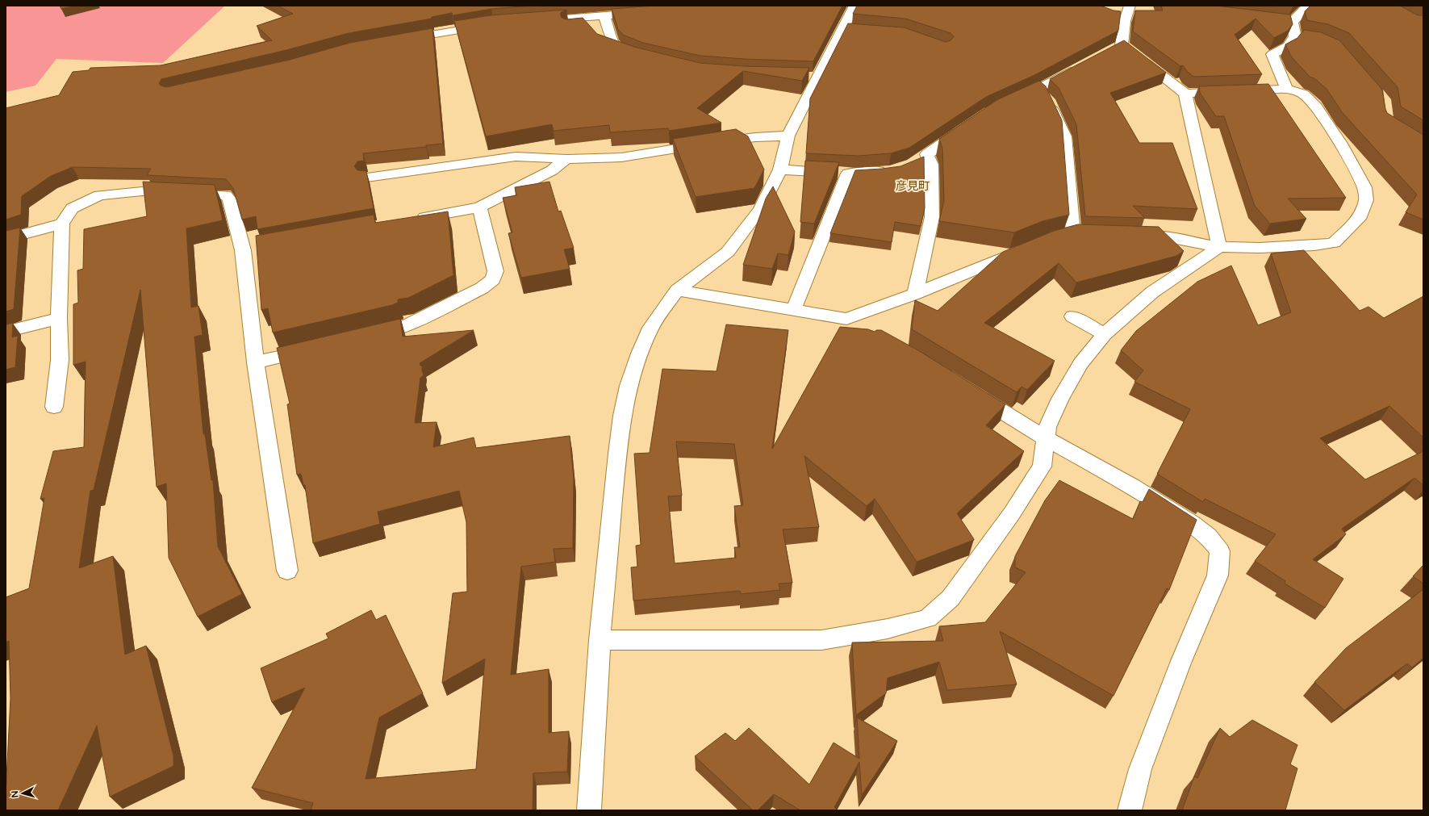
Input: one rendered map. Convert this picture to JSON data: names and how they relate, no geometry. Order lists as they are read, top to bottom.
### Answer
{
  "districts": ["彦見町"],
  "north": "left"
}
